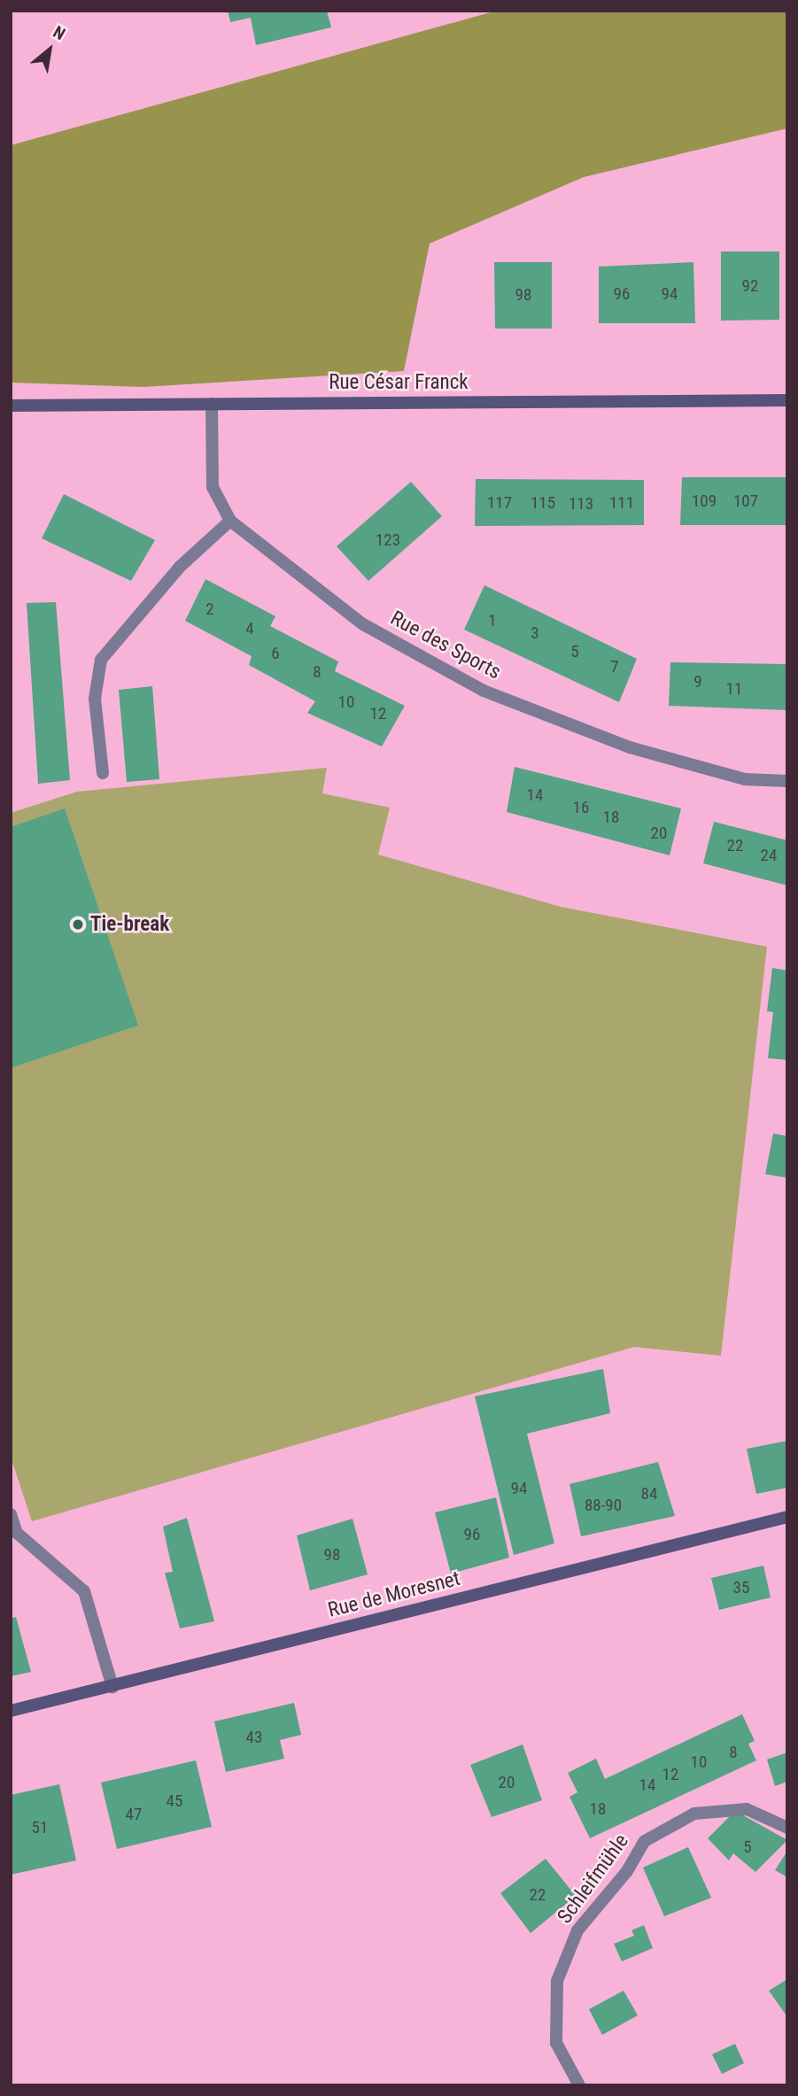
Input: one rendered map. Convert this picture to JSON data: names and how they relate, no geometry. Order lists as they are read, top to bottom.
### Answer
{
  "streets": {
    "street": [
      "Rue César Franck",
      "Rue des Sports",
      "Rue de Moresnet",
      "Schleifmühle"
    ]
  },
  "crossings": [
    ["Rue César Franck", "Rue des Sports"]
  ],
  "places": ["Tie-break"],
  "house_numbers": [
    "92",
    "96",
    "94",
    "98",
    "109",
    "107",
    "117",
    "115",
    "111",
    "113",
    "123",
    "2",
    "1",
    "4",
    "3",
    "5",
    "6",
    "7",
    "8",
    "9",
    "11",
    "10",
    "12",
    "14",
    "16",
    "18",
    "20",
    "22",
    "24",
    "94",
    "84",
    "88-90",
    "96",
    "98",
    "35",
    "43",
    "8",
    "10",
    "12",
    "20",
    "14",
    "45",
    "18",
    "47",
    "51",
    "5",
    "22"
  ],
  "north": "top right"
}
